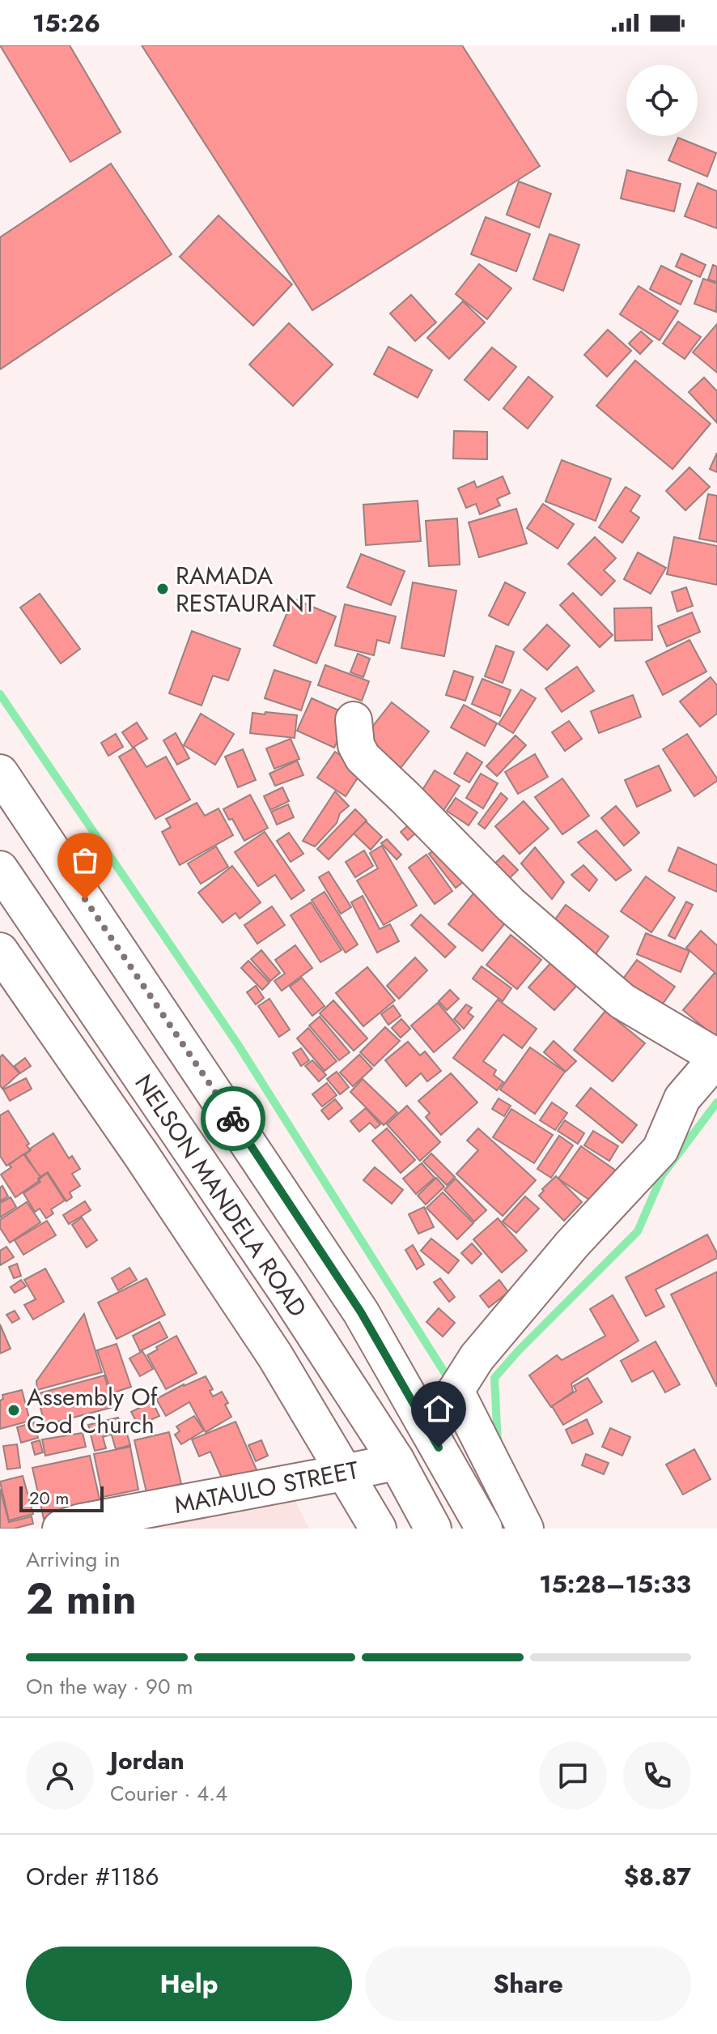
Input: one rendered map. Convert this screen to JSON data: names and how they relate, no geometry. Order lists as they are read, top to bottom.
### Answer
{
  "streets": {
    "street": ["NELSON MANDELA ROAD", "MATAULO STREET"]
  },
  "crossings": [
    ["NELSON MANDELA ROAD", "MATAULO STREET"]
  ],
  "places": ["RAMADA RESTAURANT", "Assembly Of God Church"],
  "scale_bar": "20 m",
  "page": {
    "status": "15:26",
    "scale": "20 m",
    "heading": ["2 min", "Arriving in", "15:28–15:33"],
    "panel": [
      "Jordan",
      "Courier · 4.4",
      "Order #1186",
      "$8.87"
    ],
    "bar": "On the way · 90 m",
    "buttons": ["Help", "Share"]
  }
}
